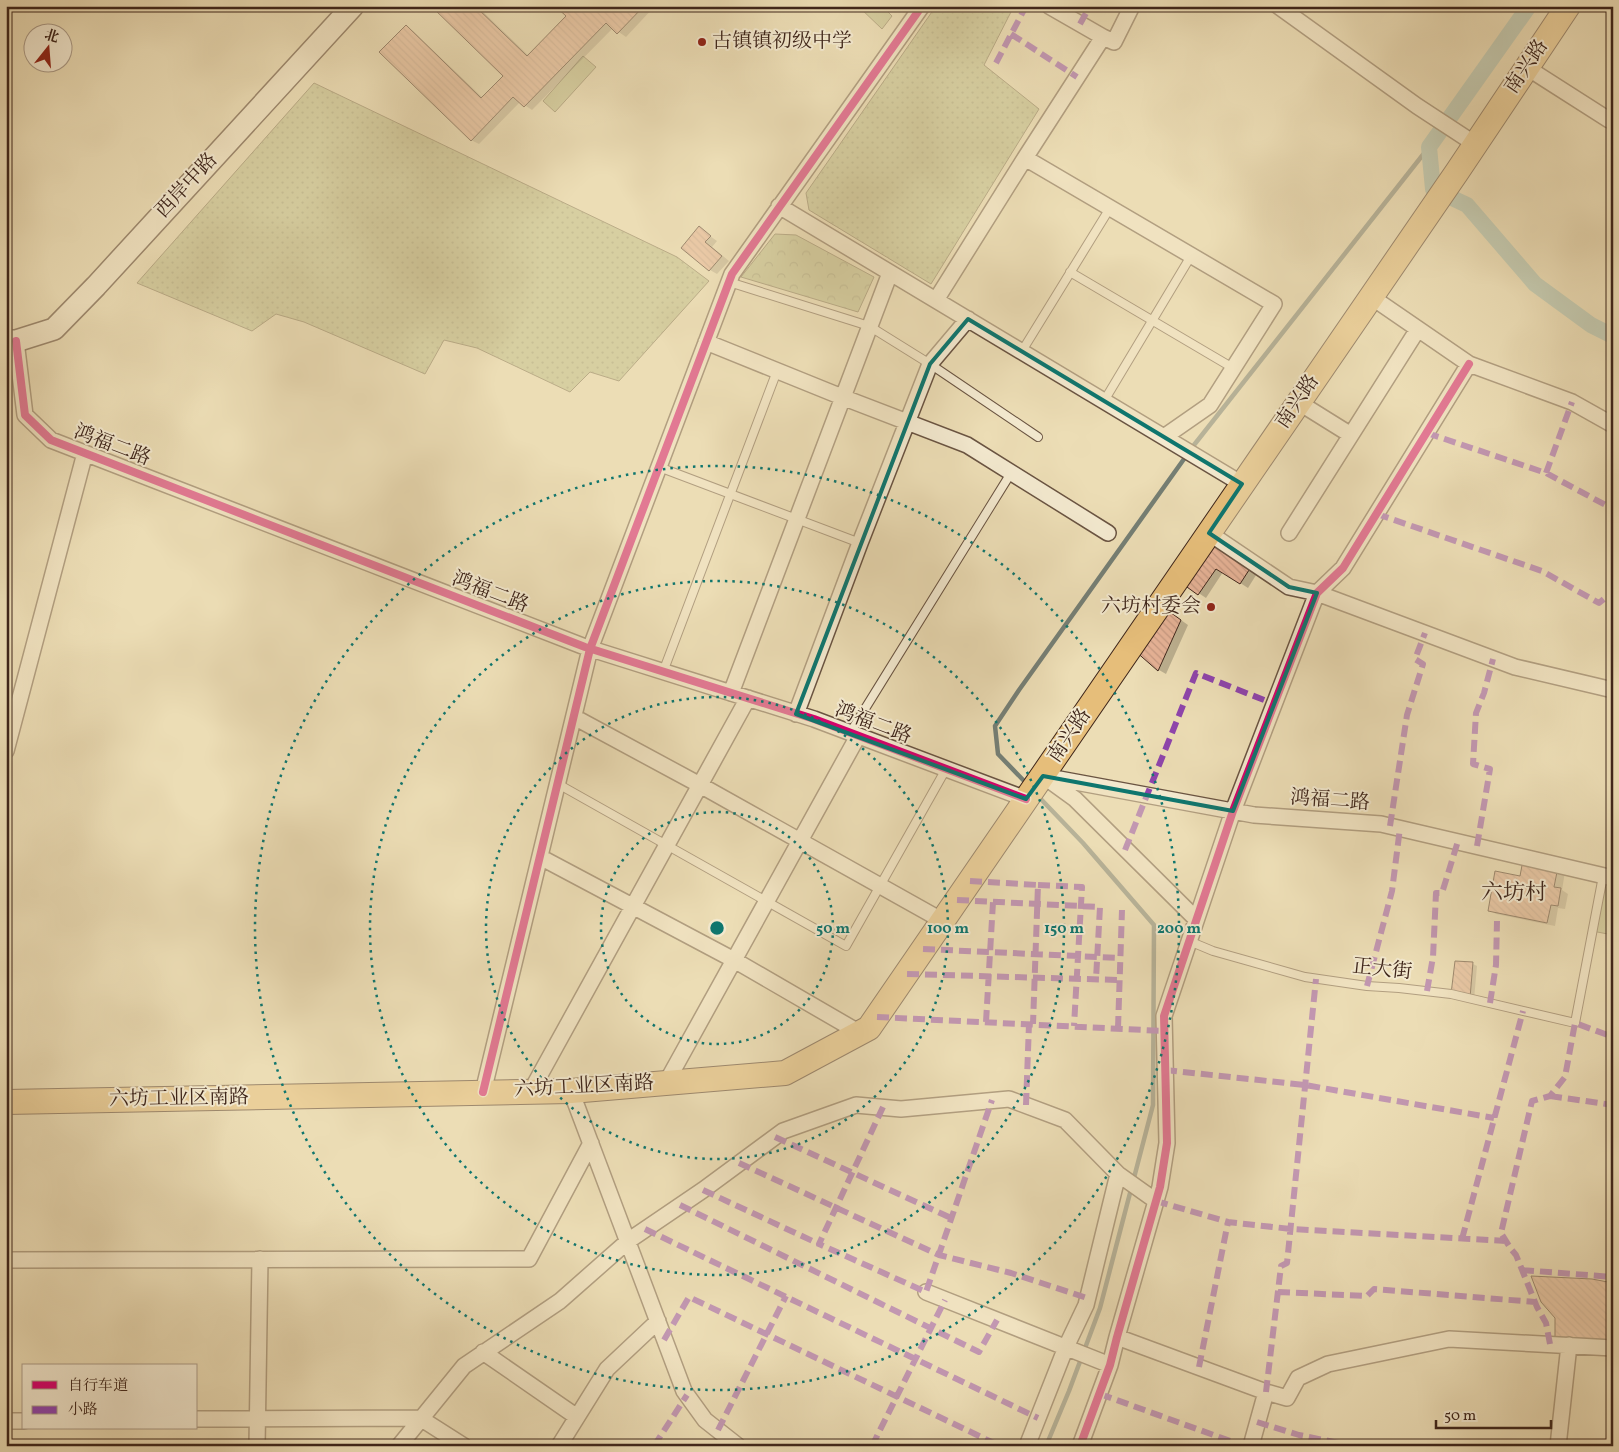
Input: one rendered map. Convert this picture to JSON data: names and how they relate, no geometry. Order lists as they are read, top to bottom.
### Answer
{
  "streets": {
    "main road": ["南兴路", "六坊工业区南路"],
    "street": ["西岸中路", "鸿福二路"],
    "lane": ["正大街"]
  },
  "crossings": [
    ["南兴路", "鸿福二路"],
    ["南兴路", "六坊工业区南路"],
    ["西岸中路", "鸿福二路"],
    ["鸿福二路", "正大街"],
    ["鸿福二路", "六坊工业区南路"]
  ],
  "districts": ["六坊村"],
  "places": ["古镇镇初级中学", "六坊村委会"],
  "legend": ["自行车道", "小路"],
  "scale_bar": "50 m",
  "north": "top",
  "rings": [
    "50 m",
    "100 m",
    "150 m",
    "200 m"
  ]
}
